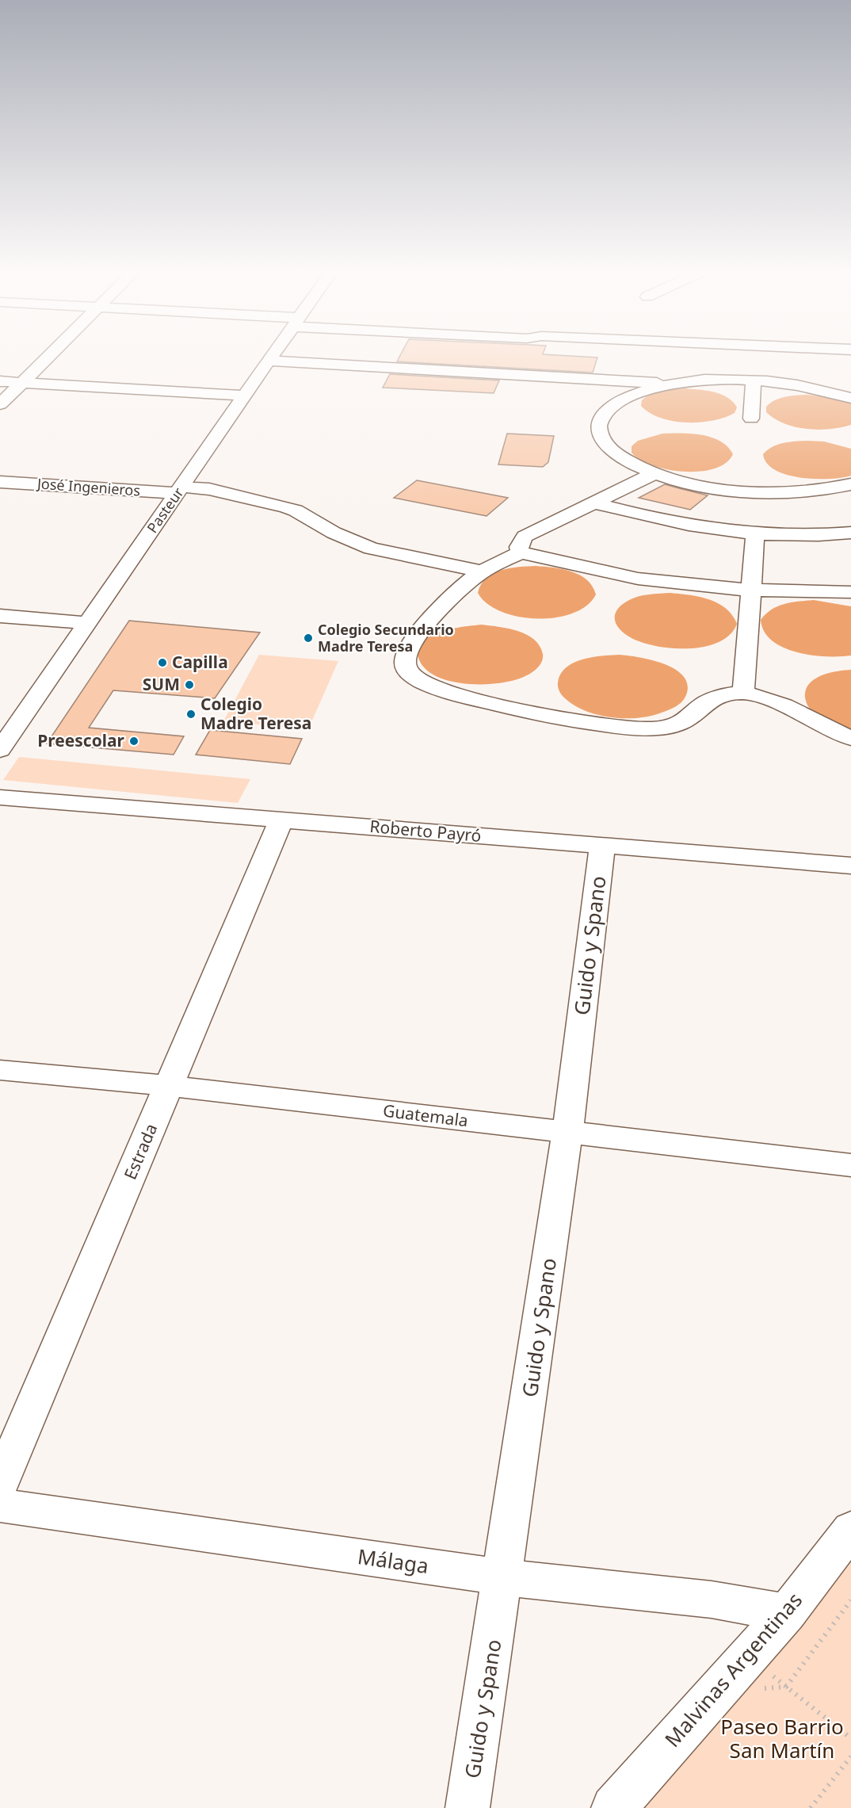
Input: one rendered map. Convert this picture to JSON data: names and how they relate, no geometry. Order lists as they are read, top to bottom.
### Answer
{
  "streets": {
    "street": [
      "José Ingenieros",
      "Pasteur",
      "Roberto Payró",
      "Guido y Spano",
      "Guatemala",
      "Estrada",
      "Málaga",
      "Malvinas Argentinas"
    ]
  },
  "crossings": [
    ["José Ingenieros", "Pasteur"],
    ["Roberto Payró", "Guido y Spano"],
    ["Roberto Payró", "Estrada"],
    ["Guido y Spano", "Guatemala"],
    ["Guido y Spano", "Málaga"],
    ["Guatemala", "Estrada"],
    ["Málaga", "Malvinas Argentinas"]
  ],
  "parks": ["Paseo Barrio San Martín"],
  "places": [
    "Colegio Secundario Madre Teresa",
    "Capilla",
    "SUM",
    "Colegio Madre Teresa",
    "Preescolar"
  ]
}
